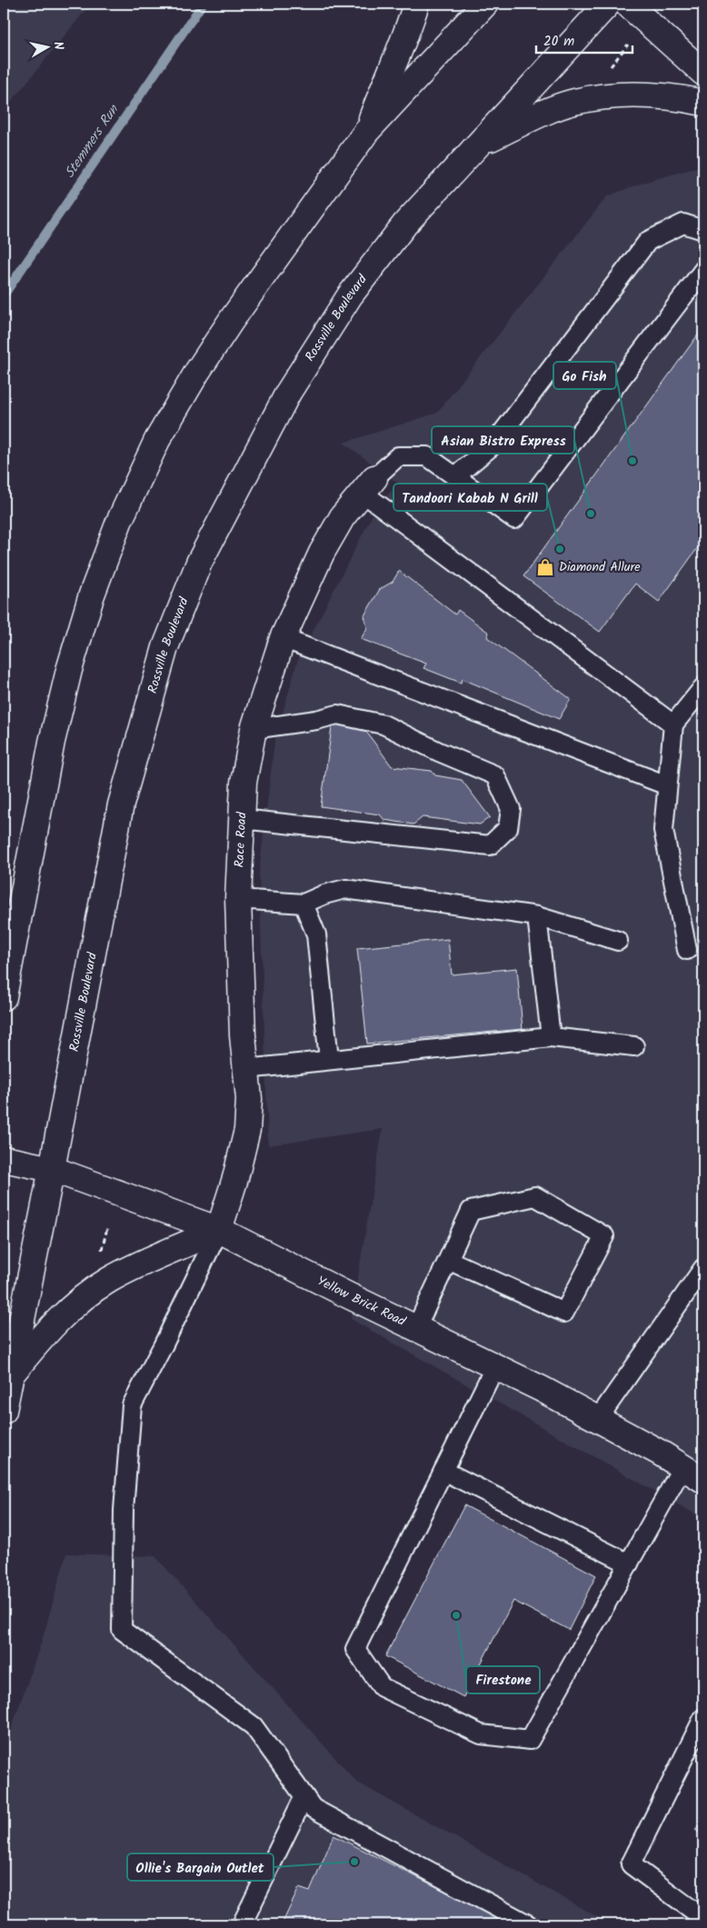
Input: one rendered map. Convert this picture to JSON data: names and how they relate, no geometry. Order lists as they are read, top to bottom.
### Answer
{
  "streets": {
    "main road": ["Rossville Boulevard", "Race Road", "Yellow Brick Road"]
  },
  "crossings": [
    ["Rossville Boulevard", "Yellow Brick Road"],
    ["Race Road", "Yellow Brick Road"]
  ],
  "water": ["Stemmers Run"],
  "places": {
    "other": [
      "Go Fish",
      "Asian Bistro Express",
      "Tandoori Kabab N Grill",
      "Firestone",
      "Ollie's Bargain Outlet"
    ],
    "shop": ["Diamond Allure"]
  },
  "scale_bar": "20 m",
  "north": "right"
}
